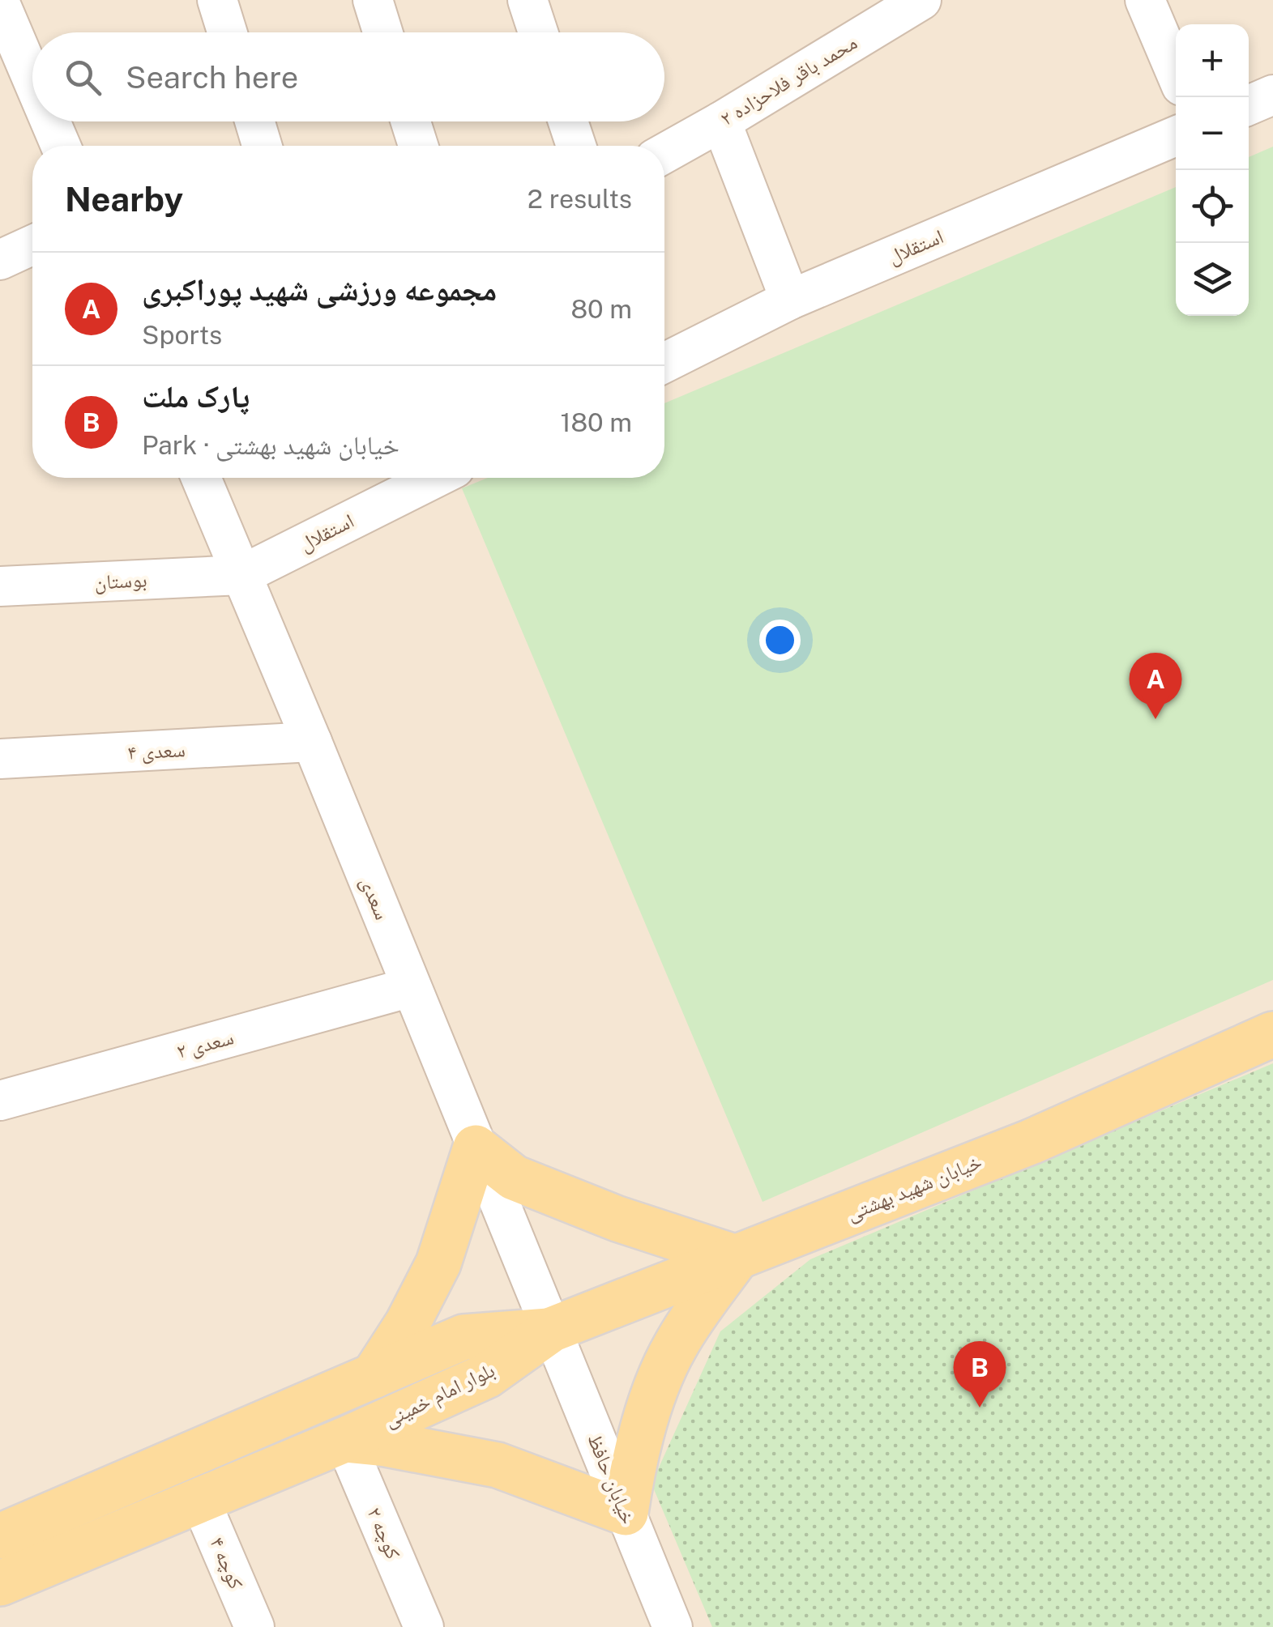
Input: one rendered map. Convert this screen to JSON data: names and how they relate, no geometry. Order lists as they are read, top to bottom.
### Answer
{
  "streets": {
    "main road": ["خیابان شهید بهشتی", "بلوار امام خمینی"],
    "street": [
      "محمد باقر فلاحزاده ۲",
      "استقلال",
      "بوستان",
      "سعدی ۴",
      "سعدی",
      "سعدی ۲",
      "خیابان حافظ",
      "کوچه ۲",
      "کوچه ۴"
    ]
  },
  "crossings": [
    ["استقلال", "بوستان"],
    ["استقلال", "سعدی"],
    ["بوستان", "سعدی"],
    ["سعدی ۴", "سعدی"],
    ["سعدی", "سعدی ۲"],
    ["سعدی", "خیابان شهید بهشتی"],
    ["سعدی", "بلوار امام خمینی"],
    ["سعدی", "خیابان حافظ"],
    ["خیابان شهید بهشتی", "بلوار امام خمینی"],
    ["خیابان شهید بهشتی", "خیابان حافظ"],
    ["بلوار امام خمینی", "خیابان حافظ"],
    ["بلوار امام خمینی", "کوچه ۲"],
    ["بلوار امام خمینی", "کوچه ۴"]
  ],
  "page": {
    "map_buttons": ["+", "−"],
    "search": "Search here",
    "heading": ["Nearby", "2 results"],
    "list": [
      {
        "mark": "A",
        "name": "مجموعه ورزشی شهید پوراکبری",
        "note": "Sports",
        "value": "80 m"
      },
      {
        "mark": "B",
        "name": "پارک ملت",
        "note": "Park · خیابان شهید بهشتی",
        "value": "180 m"
      }
    ],
    "pins": ["A", "B"]
  }
}
